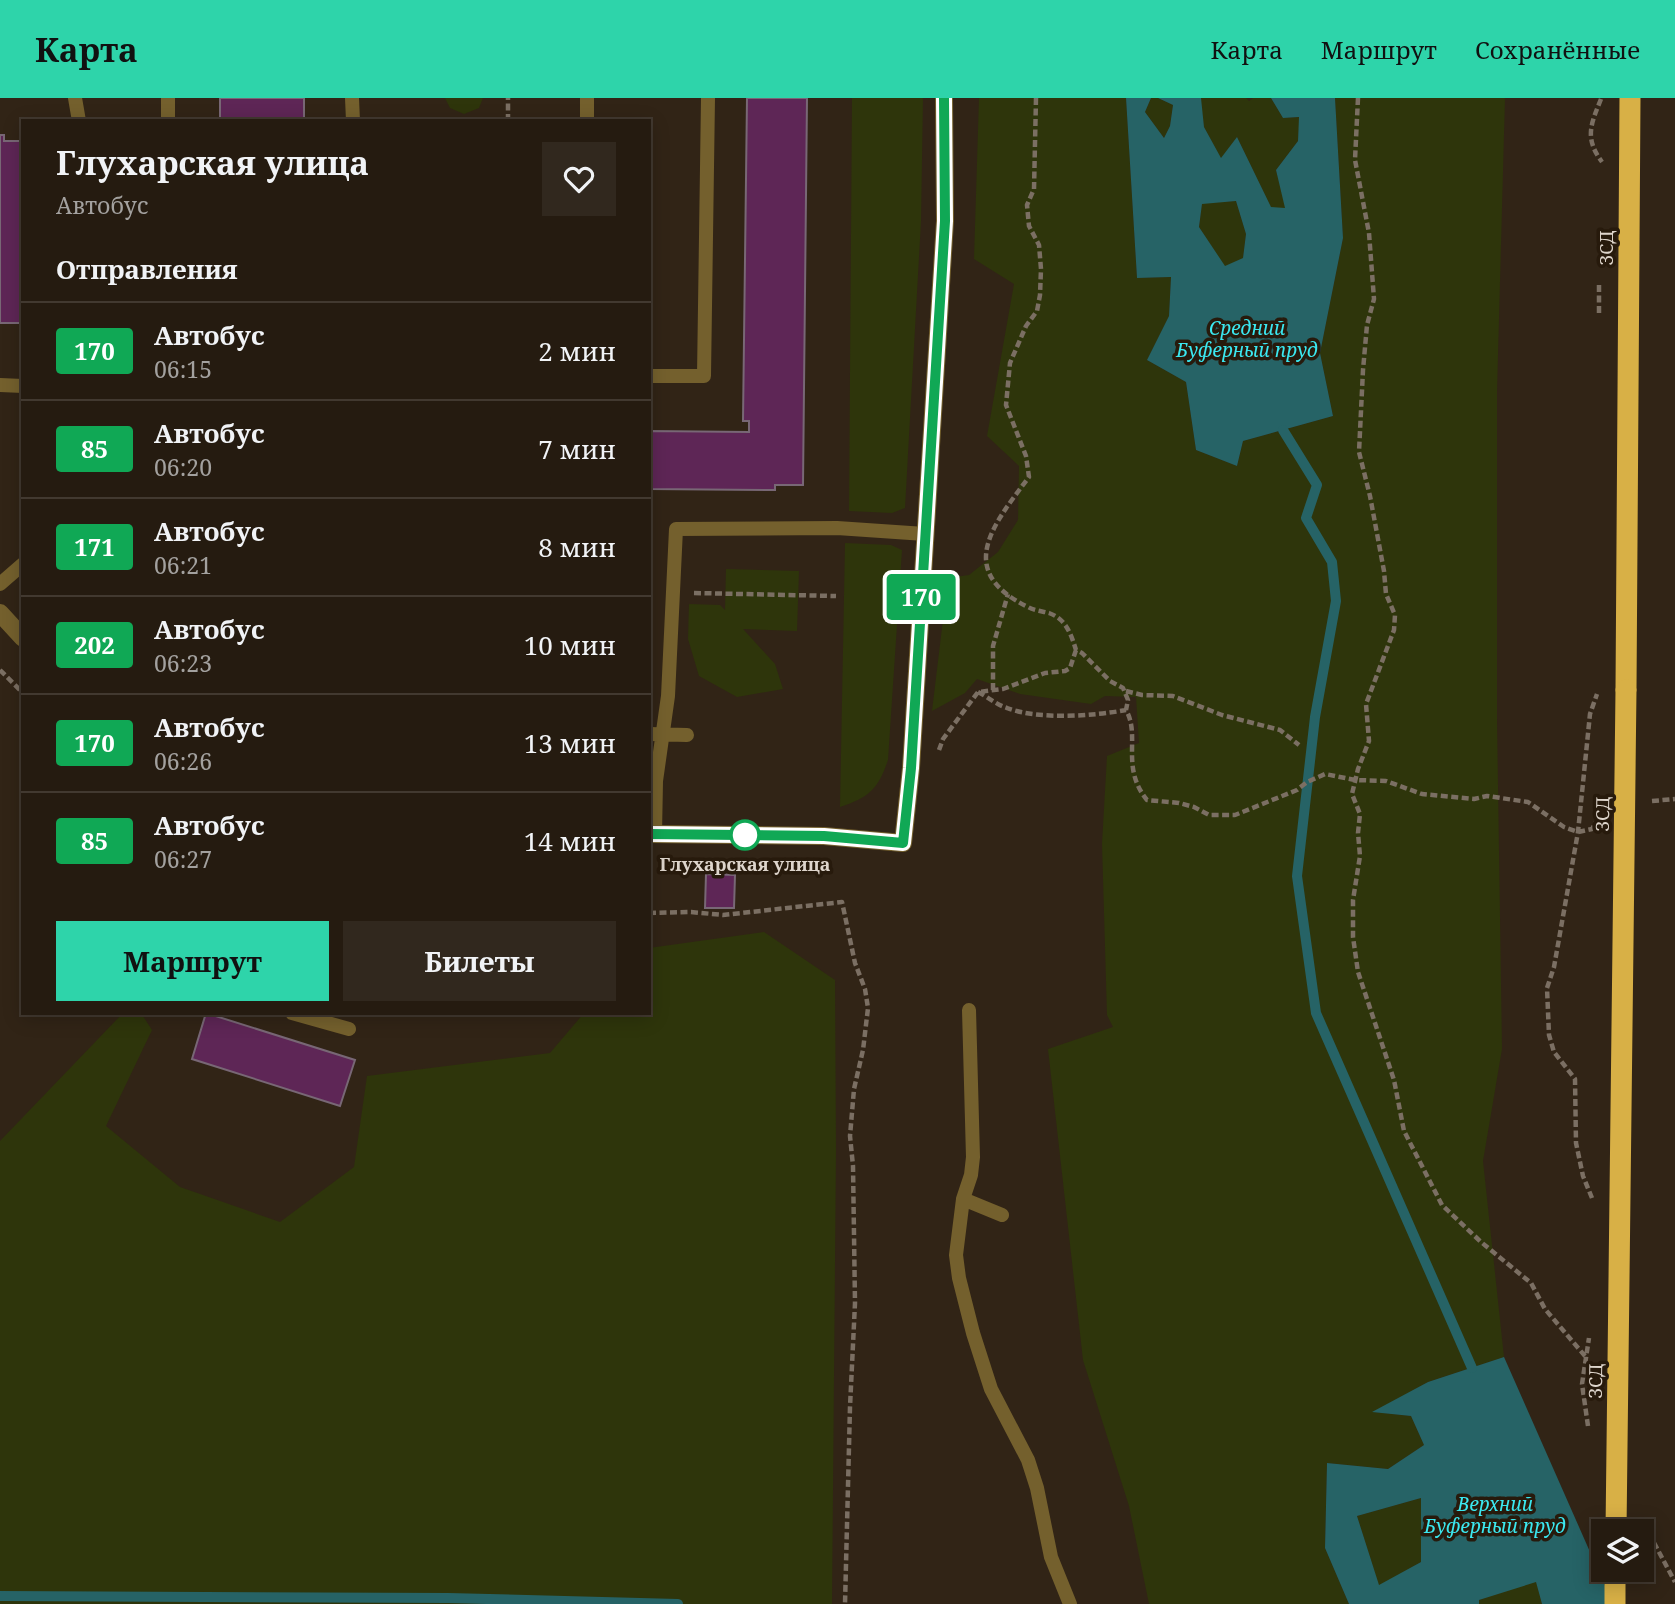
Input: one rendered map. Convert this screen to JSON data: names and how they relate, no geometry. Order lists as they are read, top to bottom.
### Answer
{
  "streets": {
    "highway": ["ЗСД"]
  },
  "water": ["Средний Буферный пруд", "Верхний Буферный пруд"],
  "places": ["Глухарская улица"],
  "lines": ["bus line 170"],
  "page": {
    "header": "Карта",
    "nav": ["Карта", "Маршрут", "Сохранённые"],
    "on_map": "170",
    "heading": [
      ["Глухарская улица", "Автобус"],
      "Отправления"
    ],
    "list": [
      {
        "mark": "170",
        "name": "Автобус",
        "note": "06:15",
        "value": "2 мин"
      },
      {
        "mark": "85",
        "name": "Автобус",
        "note": "06:20",
        "value": "7 мин"
      },
      {
        "mark": "171",
        "name": "Автобус",
        "note": "06:21",
        "value": "8 мин"
      },
      {
        "mark": "202",
        "name": "Автобус",
        "note": "06:23",
        "value": "10 мин"
      },
      {
        "mark": "170",
        "name": "Автобус",
        "note": "06:26",
        "value": "13 мин"
      },
      {
        "mark": "85",
        "name": "Автобус",
        "note": "06:27",
        "value": "14 мин"
      }
    ],
    "buttons": ["Маршрут", "Билеты"]
  }
}
